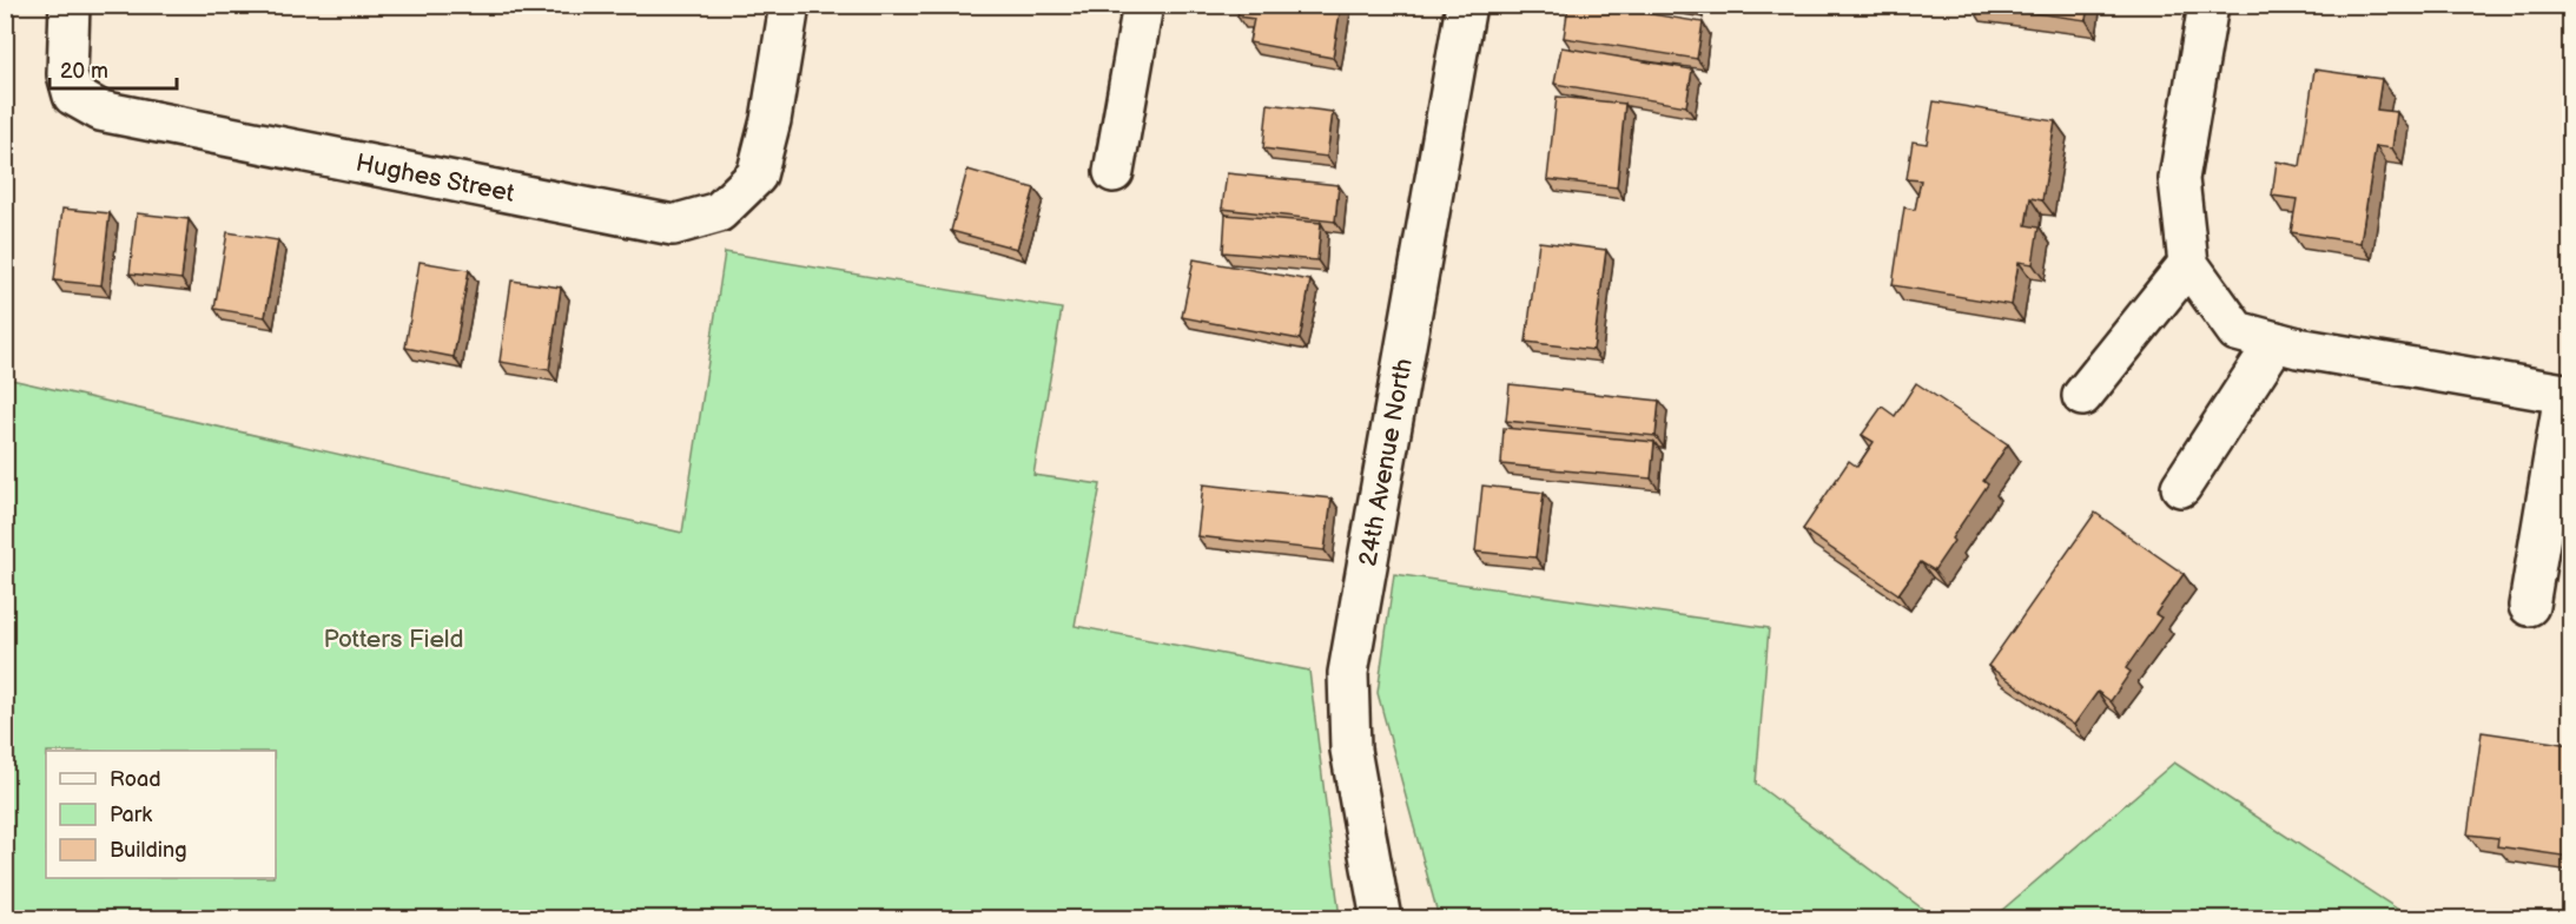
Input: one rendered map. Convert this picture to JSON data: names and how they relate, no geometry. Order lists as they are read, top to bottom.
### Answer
{
  "streets": {
    "street": ["Hughes Street", "24th Avenue North"]
  },
  "parks": ["Potters Field"],
  "legend": ["Road", "Park", "Building"],
  "scale_bar": "20 m"
}
